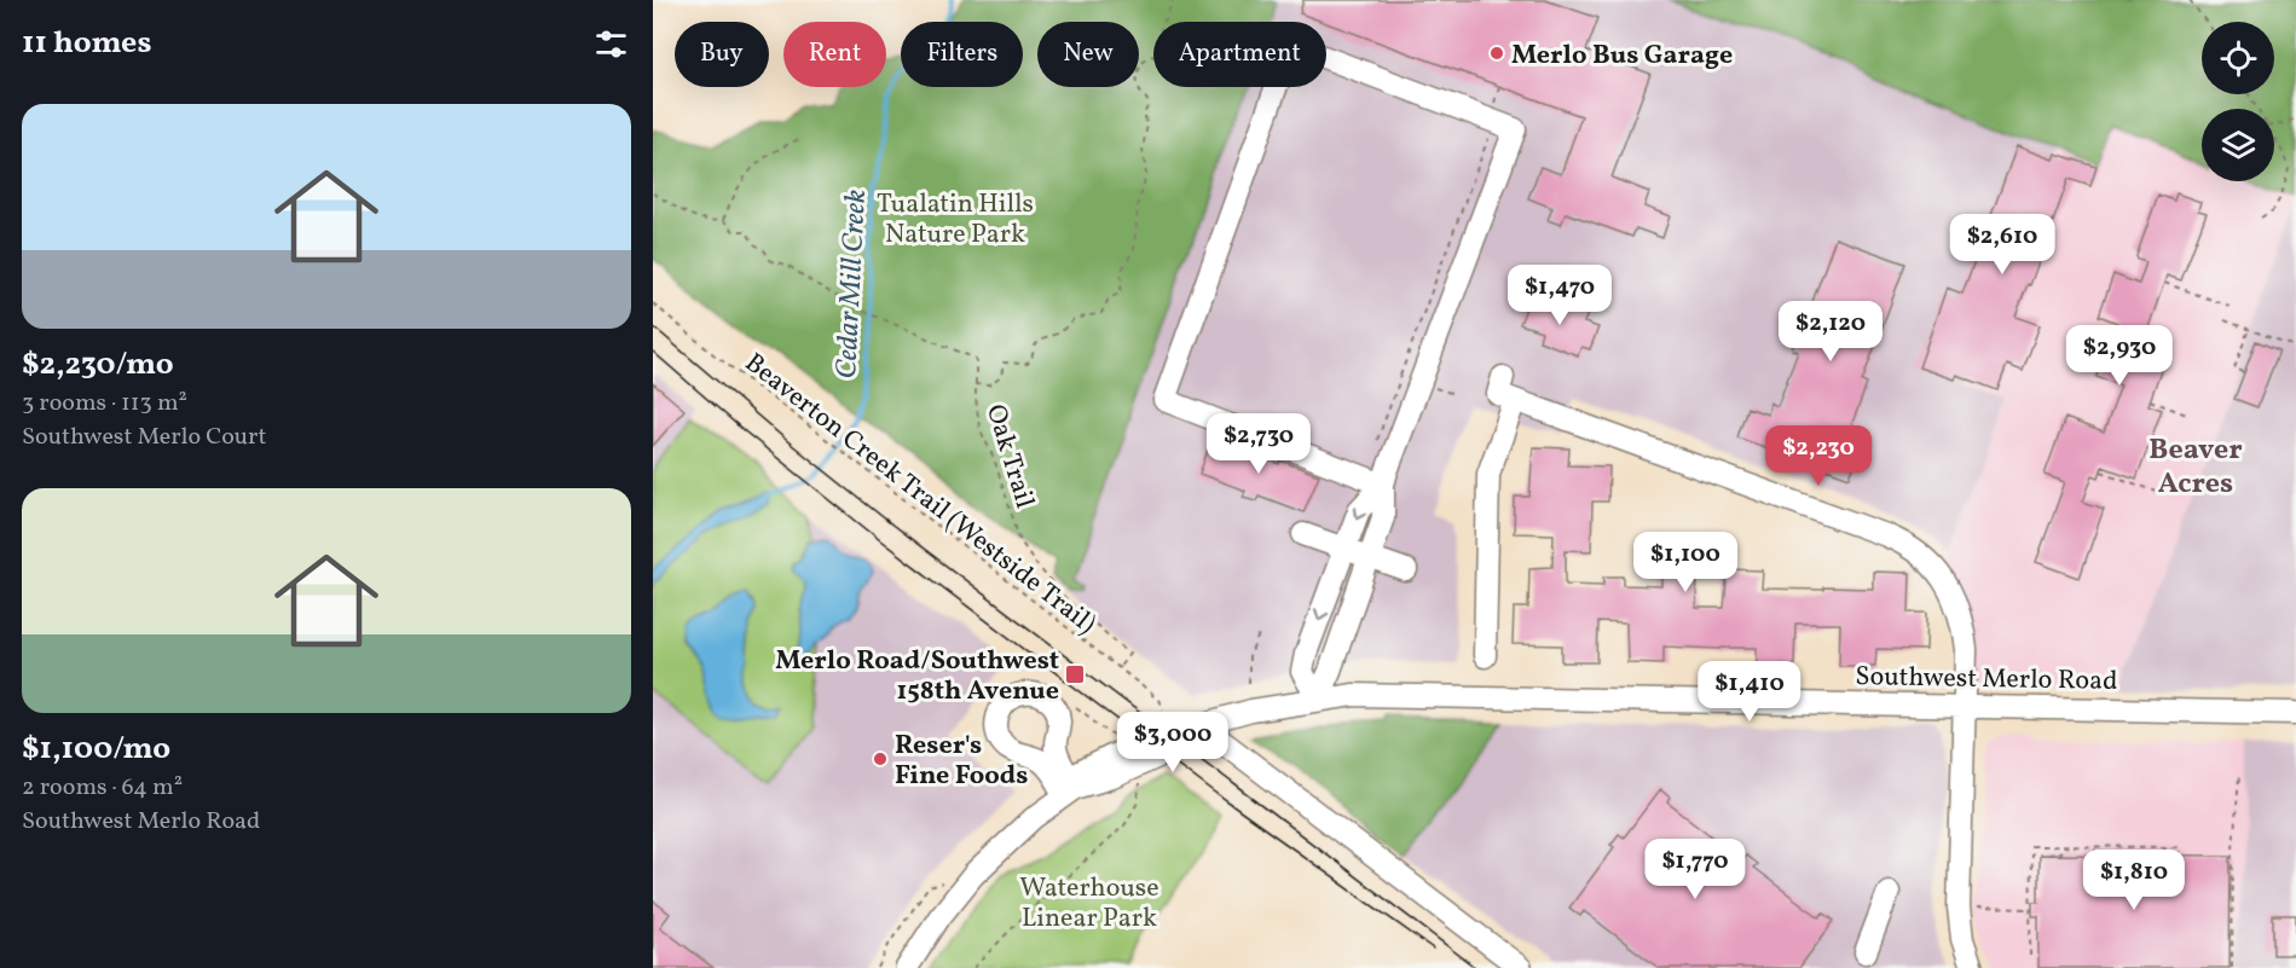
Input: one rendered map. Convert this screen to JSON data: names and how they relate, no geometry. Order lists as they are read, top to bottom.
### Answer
{
  "streets": {
    "street": ["Southwest Merlo Road"],
    "path": ["Oak Trail", "Beaverton Creek Trail (Westside Trail)"]
  },
  "crossings": [
    ["Oak Trail", "Beaverton Creek Trail (Westside Trail)"]
  ],
  "districts": ["Beaver Acres"],
  "water": ["Cedar Mill Creek"],
  "parks": ["Tualatin Hills Nature Park", "Waterhouse Linear Park"],
  "places": {
    "other": ["Merlo Bus Garage", "Reser's Fine Foods"],
    "transit": ["Merlo Road/Southwest 158th Avenue"]
  },
  "page": {
    "heading": "11 homes",
    "chip": [
      "Buy",
      "Rent",
      "Filters",
      "New",
      "Apartment"
    ],
    "list": [
      {
        "name": "$2,230/mo",
        "note": "3 rooms · 113 m² · Southwest Merlo Court"
      },
      {
        "name": "$1,100/mo",
        "note": "2 rooms · 64 m² · Southwest Merlo Road"
      }
    ],
    "price": [
      "$2,610",
      "$1,470",
      "$2,120",
      "$2,930",
      "$2,730",
      "$2,230",
      "$1,100",
      "$1,410",
      "$3,000",
      "$1,770",
      "$1,810"
    ]
  }
}
